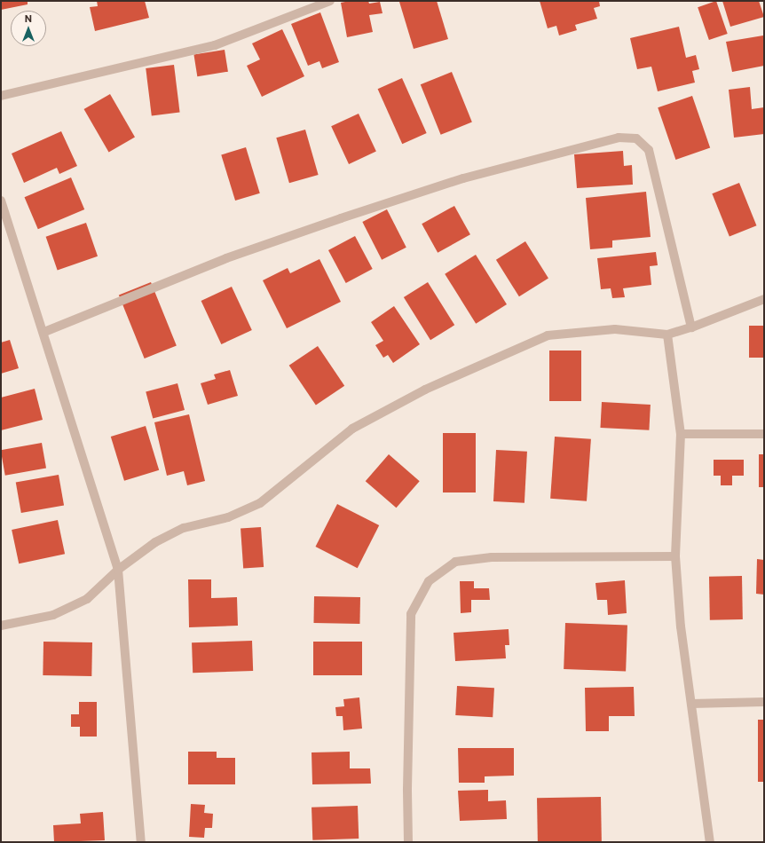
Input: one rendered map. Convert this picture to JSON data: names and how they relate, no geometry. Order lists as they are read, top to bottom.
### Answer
{
  "north": "top"
}
